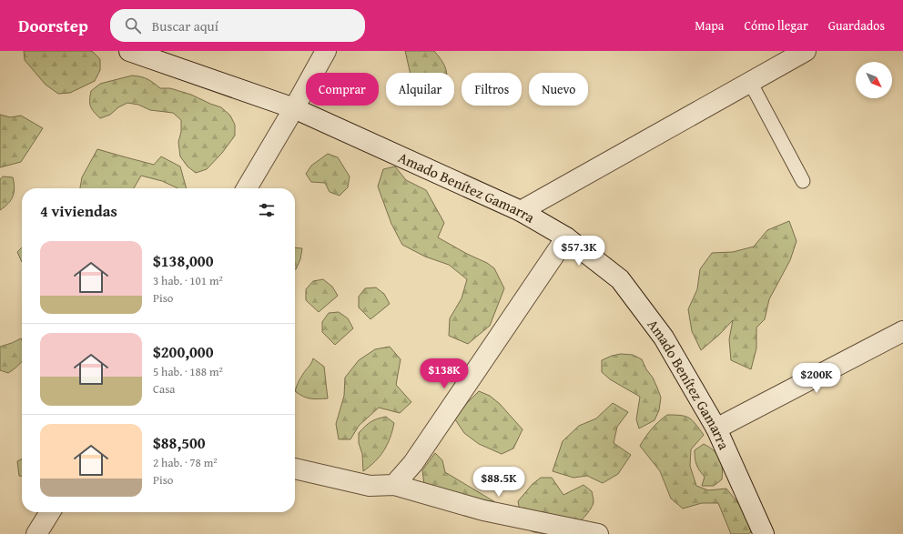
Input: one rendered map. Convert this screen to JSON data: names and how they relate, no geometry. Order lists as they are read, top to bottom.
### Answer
{
  "streets": {
    "street": ["Amado Benítez Gamarra"]
  },
  "north": "bottom right",
  "page": {
    "header": "Doorstep",
    "search": "Buscar aquí",
    "nav": ["Mapa", "Cómo llegar", "Guardados"],
    "chip": [
      "Comprar",
      "Alquilar",
      "Filtros",
      "Nuevo"
    ],
    "heading": "4 viviendas",
    "list": [
      {
        "name": "$138,000",
        "note": "3 hab. · 101 m² · Piso"
      },
      {
        "name": "$200,000",
        "note": "5 hab. · 188 m² · Casa"
      },
      {
        "name": "$88,500",
        "note": "2 hab. · 78 m² · Piso"
      }
    ],
    "price": [
      "$57.3K",
      "$138K",
      "$200K",
      "$88.5K"
    ]
  }
}
